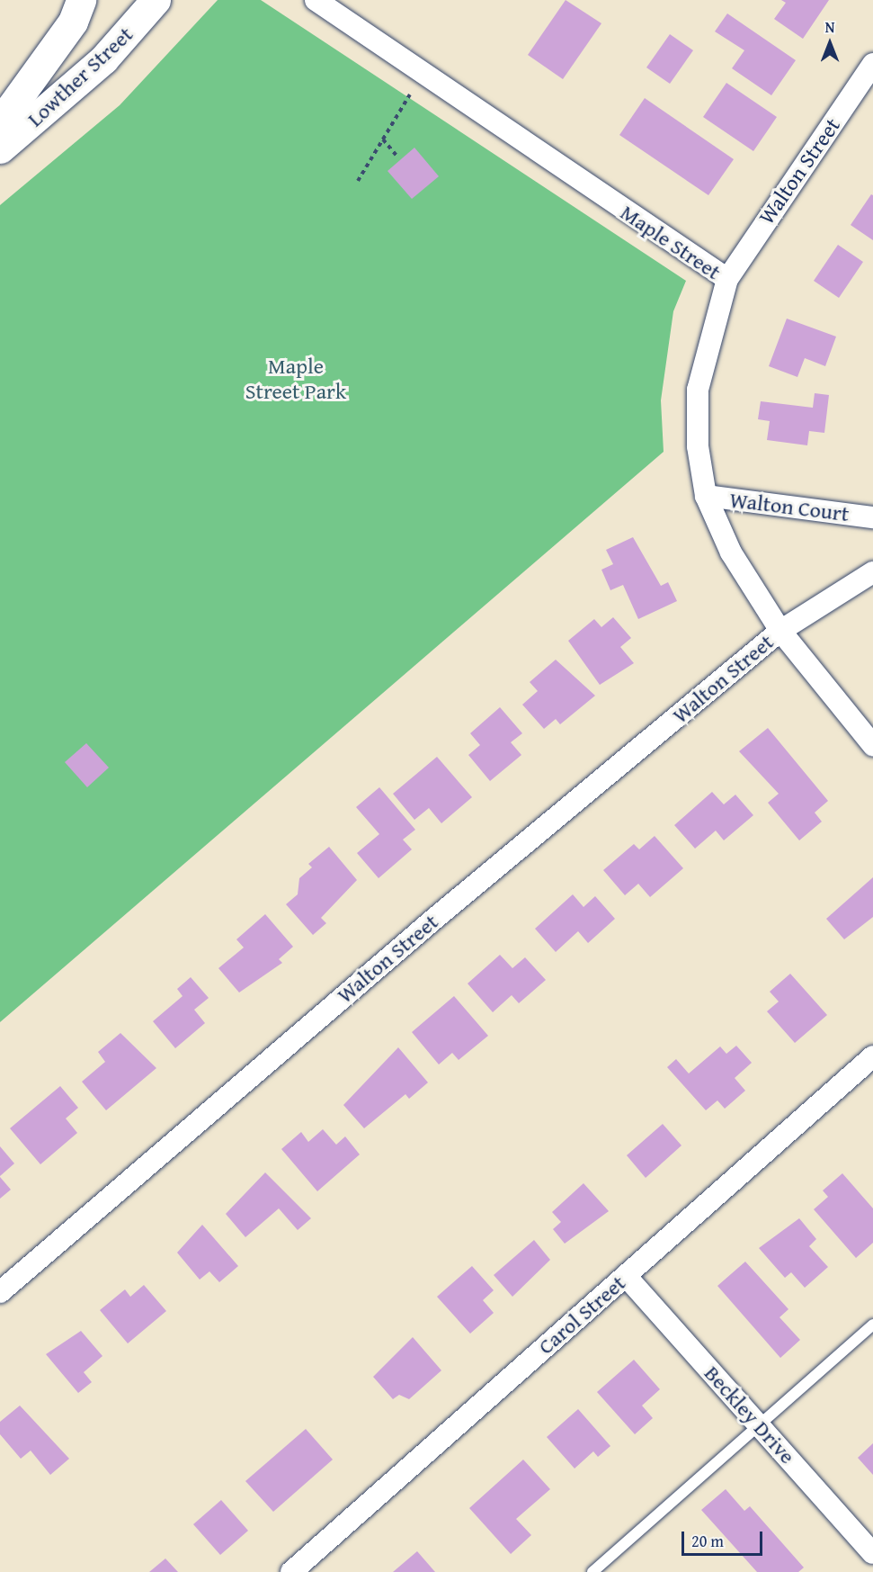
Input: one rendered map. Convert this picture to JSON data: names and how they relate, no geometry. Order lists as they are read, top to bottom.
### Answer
{
  "streets": {
    "main road": ["Lowther Street"],
    "street": [
      "Walton Street",
      "Maple Street",
      "Walton Court",
      "Carol Street",
      "Beckley Drive"
    ]
  },
  "crossings": [
    ["Walton Street", "Maple Street"],
    ["Maple Street", "Walton Court"],
    ["Carol Street", "Beckley Drive"]
  ],
  "parks": ["Maple Street Park"],
  "scale_bar": "20 m",
  "north": "top"
}
